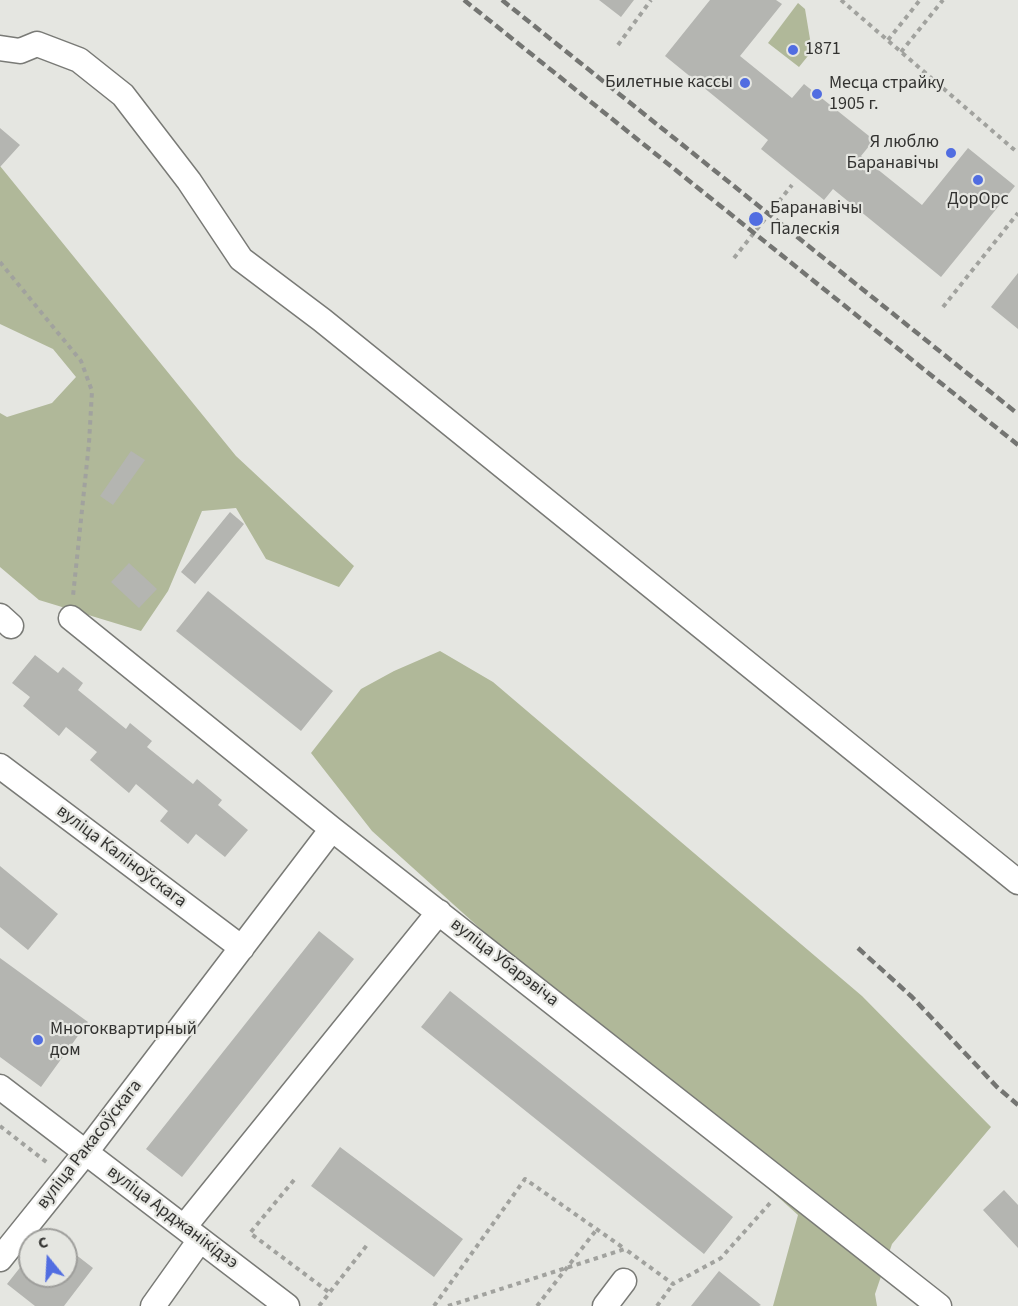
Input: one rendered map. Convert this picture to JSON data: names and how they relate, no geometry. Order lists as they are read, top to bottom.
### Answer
{
  "streets": {
    "street": [
      "вуліца Каліноўскага",
      "вуліца Убарэвіча",
      "вуліца Ракасоўскага",
      "вуліца Арджанікідзэ"
    ]
  },
  "crossings": [
    ["вуліца Каліноўскага", "вуліца Ракасоўскага"],
    ["вуліца Убарэвіча", "вуліца Ракасоўскага"],
    ["вуліца Ракасоўскага", "вуліца Арджанікідзэ"]
  ],
  "places": [
    "1871",
    "Билетные кассы",
    "Месца страйку 1905 г.",
    "Я люблю Баранавічы",
    "ДорОрс",
    "Баранавічы Палескія",
    "Многоквартирный дом"
  ],
  "north": "top"
}
